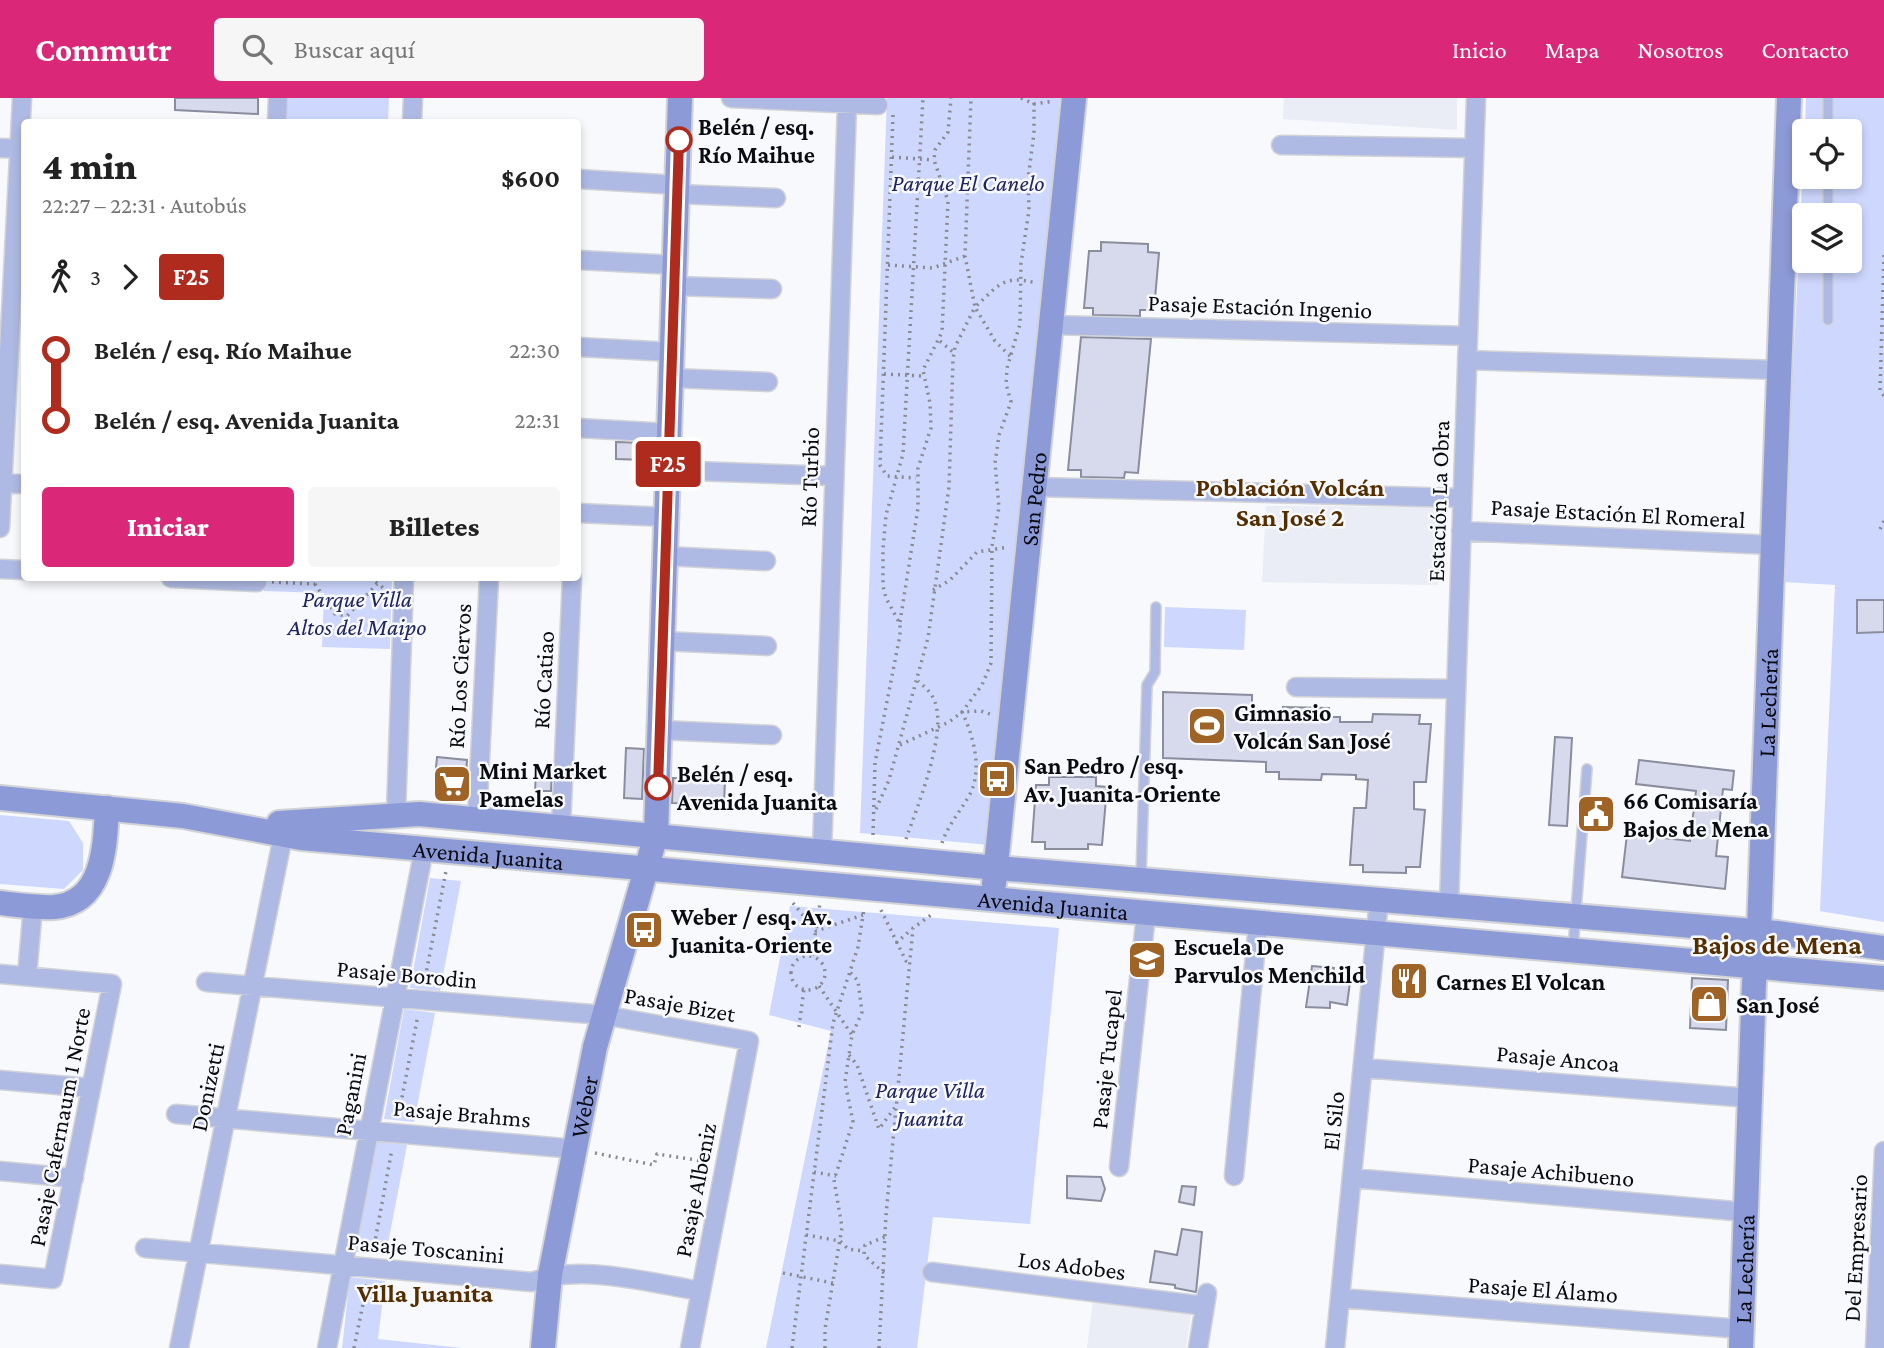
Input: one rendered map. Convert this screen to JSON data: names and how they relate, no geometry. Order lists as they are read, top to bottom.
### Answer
{
  "streets": {
    "main road": [
      "San Pedro",
      "La Lechería",
      "Avenida Juanita",
      "Weber"
    ],
    "street": [
      "Pasaje Estación Ingenio",
      "Río Turbio",
      "Estación La Obra",
      "Pasaje Estación El Romeral",
      "Río Los Ciervos",
      "Río Catiao",
      "Pasaje Borodin",
      "Pasaje Bizet",
      "Pasaje Ancoa",
      "Pasaje Tucapel",
      "Donizetti",
      "Paganini",
      "Pasaje Brahms",
      "El Silo",
      "Pasaje Cafernaum 1 Norte",
      "Pasaje Achibueno",
      "Pasaje Albeniz",
      "Pasaje Toscanini",
      "Del Empresario",
      "Los Adobes",
      "Pasaje El Álamo"
    ]
  },
  "crossings": [
    ["Pasaje Estación Ingenio", "San Pedro"],
    ["Pasaje Estación Ingenio", "Estación La Obra"],
    ["Río Turbio", "Avenida Juanita"],
    ["San Pedro", "Pasaje Estación El Romeral"],
    ["San Pedro", "Avenida Juanita"],
    ["Estación La Obra", "Pasaje Estación El Romeral"],
    ["Estación La Obra", "Avenida Juanita"],
    ["Pasaje Estación El Romeral", "La Lechería"],
    ["Río Los Ciervos", "Avenida Juanita"],
    ["Río Catiao", "Avenida Juanita"],
    ["La Lechería", "Avenida Juanita"],
    ["La Lechería", "Pasaje Ancoa"],
    ["La Lechería", "Pasaje Achibueno"],
    ["La Lechería", "Pasaje El Álamo"],
    ["Avenida Juanita", "Pasaje Tucapel"],
    ["Avenida Juanita", "Donizetti"],
    ["Avenida Juanita", "Paganini"],
    ["Avenida Juanita", "Weber"],
    ["Avenida Juanita", "El Silo"],
    ["Pasaje Borodin", "Pasaje Bizet"],
    ["Pasaje Borodin", "Donizetti"],
    ["Pasaje Borodin", "Paganini"],
    ["Pasaje Borodin", "Weber"],
    ["Pasaje Bizet", "Weber"],
    ["Pasaje Bizet", "Pasaje Albeniz"],
    ["Pasaje Ancoa", "El Silo"],
    ["Donizetti", "Pasaje Brahms"],
    ["Donizetti", "Pasaje Toscanini"],
    ["Paganini", "Pasaje Brahms"],
    ["Paganini", "Pasaje Toscanini"],
    ["Weber", "Pasaje Brahms"],
    ["Weber", "Pasaje Toscanini"],
    ["El Silo", "Pasaje Achibueno"],
    ["El Silo", "Pasaje El Álamo"],
    ["Pasaje Albeniz", "Pasaje Toscanini"]
  ],
  "districts": ["Población Volcán San José 2", "Bajos de Mena", "Villa Juanita"],
  "parks": ["Parque El Canelo", "Parque Villa Altos del Maipo", "Parque Villa Juanita"],
  "places": {
    "other": ["Belén / esq. Río Maihue", "Belén / esq. Avenida Juanita"],
    "sports": ["Gimnasio Volcán San José"],
    "bus stop": ["San Pedro / esq. Av. Juanita-Oriente", "Weber / esq. Av. Juanita-Oriente"],
    "supermarket": ["Mini Market Pamelas"],
    "public building": ["66 Comisaría Bajos de Mena"],
    "school or university": ["Escuela De Parvulos Menchild"],
    "restaurant": ["Carnes El Volcan"],
    "shop": ["San José"]
  },
  "lines": ["bus line F25"],
  "page": {
    "header": "Commutr",
    "search": "Buscar aquí",
    "nav": [
      "Inicio",
      "Mapa",
      "Nosotros",
      "Contacto"
    ],
    "on_map": "F25",
    "heading": ["4 min", "22:27 – 22:31 · Autobús", "$600"],
    "legs": ["3", "F25"],
    "list": [
      {
        "name": "Belén / esq. Río Maihue",
        "value": "22:30"
      },
      {
        "name": "Belén / esq. Avenida Juanita",
        "value": "22:31"
      }
    ],
    "buttons": ["Iniciar", "Billetes"]
  }
}
